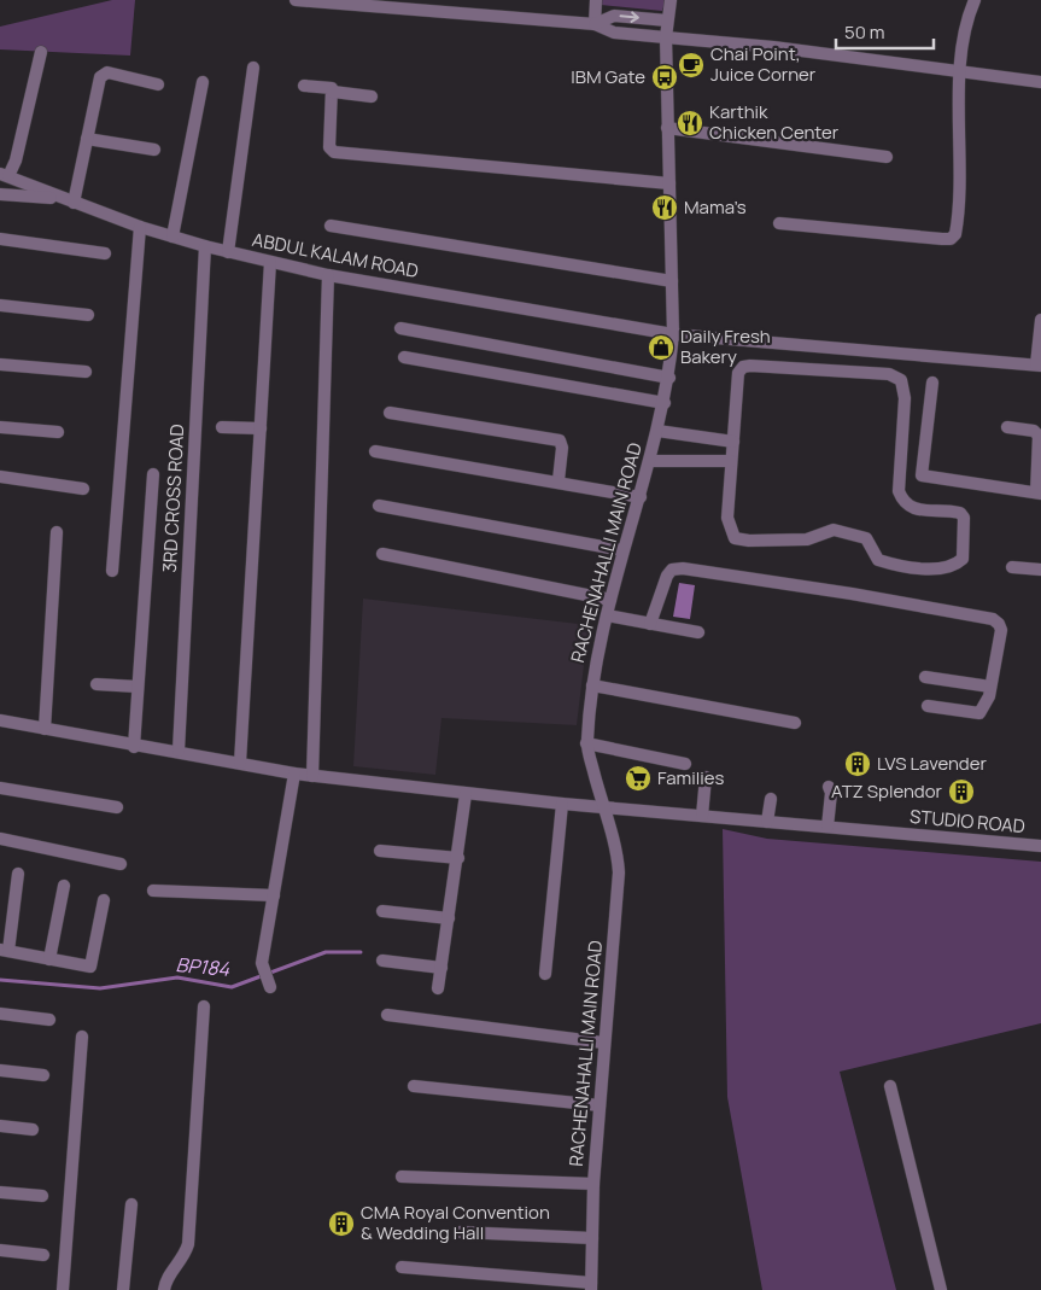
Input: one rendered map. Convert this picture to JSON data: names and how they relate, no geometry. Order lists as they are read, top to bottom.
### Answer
{
  "streets": {
    "street": [
      "ABDUL KALAM ROAD",
      "3RD CROSS ROAD",
      "RACHENAHALLI MAIN ROAD",
      "STUDIO ROAD"
    ]
  },
  "crossings": [
    ["ABDUL KALAM ROAD", "3RD CROSS ROAD"],
    ["ABDUL KALAM ROAD", "RACHENAHALLI MAIN ROAD"],
    ["3RD CROSS ROAD", "STUDIO ROAD"],
    ["RACHENAHALLI MAIN ROAD", "STUDIO ROAD"]
  ],
  "water": ["BP184"],
  "places": {
    "cafe": ["Chai Point, Juice Corner"],
    "bus stop": ["IBM Gate"],
    "restaurant": ["Karthik Chicken Center", "Mama’s"],
    "shop": ["Daily Fresh Bakery"],
    "building": ["LVS Lavender", "ATZ Splendor", "CMA Royal Convention & Wedding Hall"],
    "supermarket": ["Families"]
  },
  "scale_bar": "50 m"
}
